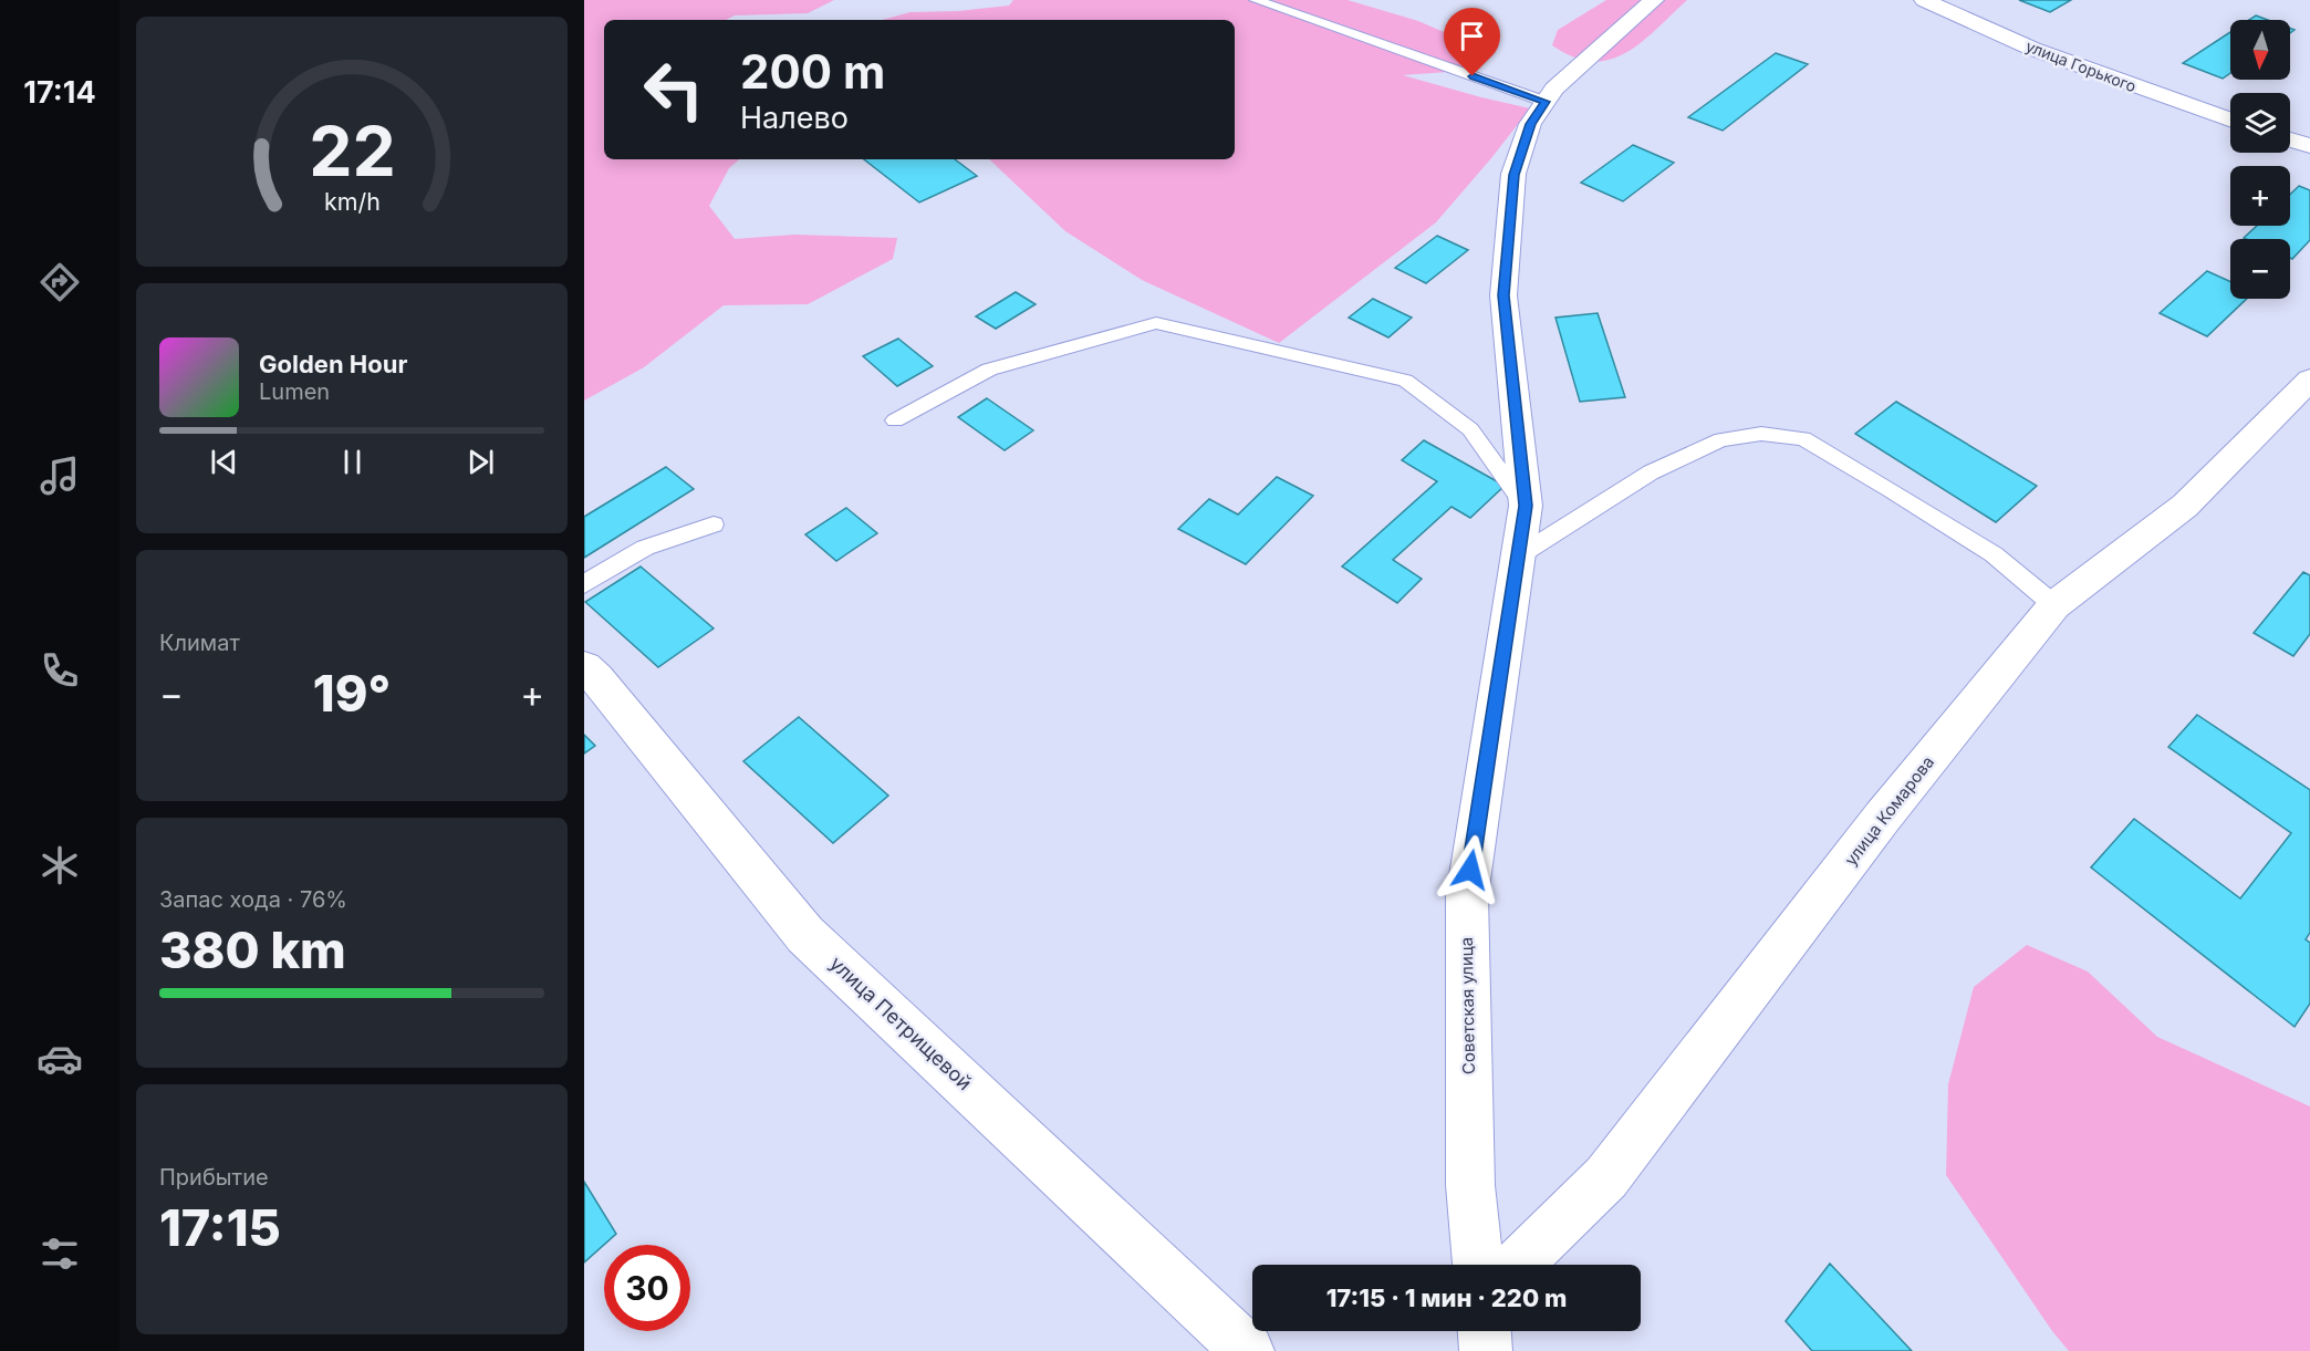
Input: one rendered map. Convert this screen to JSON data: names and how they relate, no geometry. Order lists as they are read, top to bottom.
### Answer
{
  "streets": {
    "street": [
      "улица Горького",
      "улица Комарова",
      "Советская улица",
      "улица Петрищевой"
    ]
  },
  "north": "bottom",
  "page": {
    "tabs": "17:14",
    "map_buttons": ["+", "−"],
    "turn": ["200 m", "Налево"],
    "song": ["Golden Hour", "Lumen"],
    "tile": [
      "Климат",
      ["Запас хода · 76%", "380 km"],
      ["Прибытие", "17:15"]
    ],
    "heat": ["−", "19°", "+"],
    "limit": "30",
    "trip": "17:15 · 1 мин · 220 m",
    "gauge": ["22", "km/h"]
  }
}
